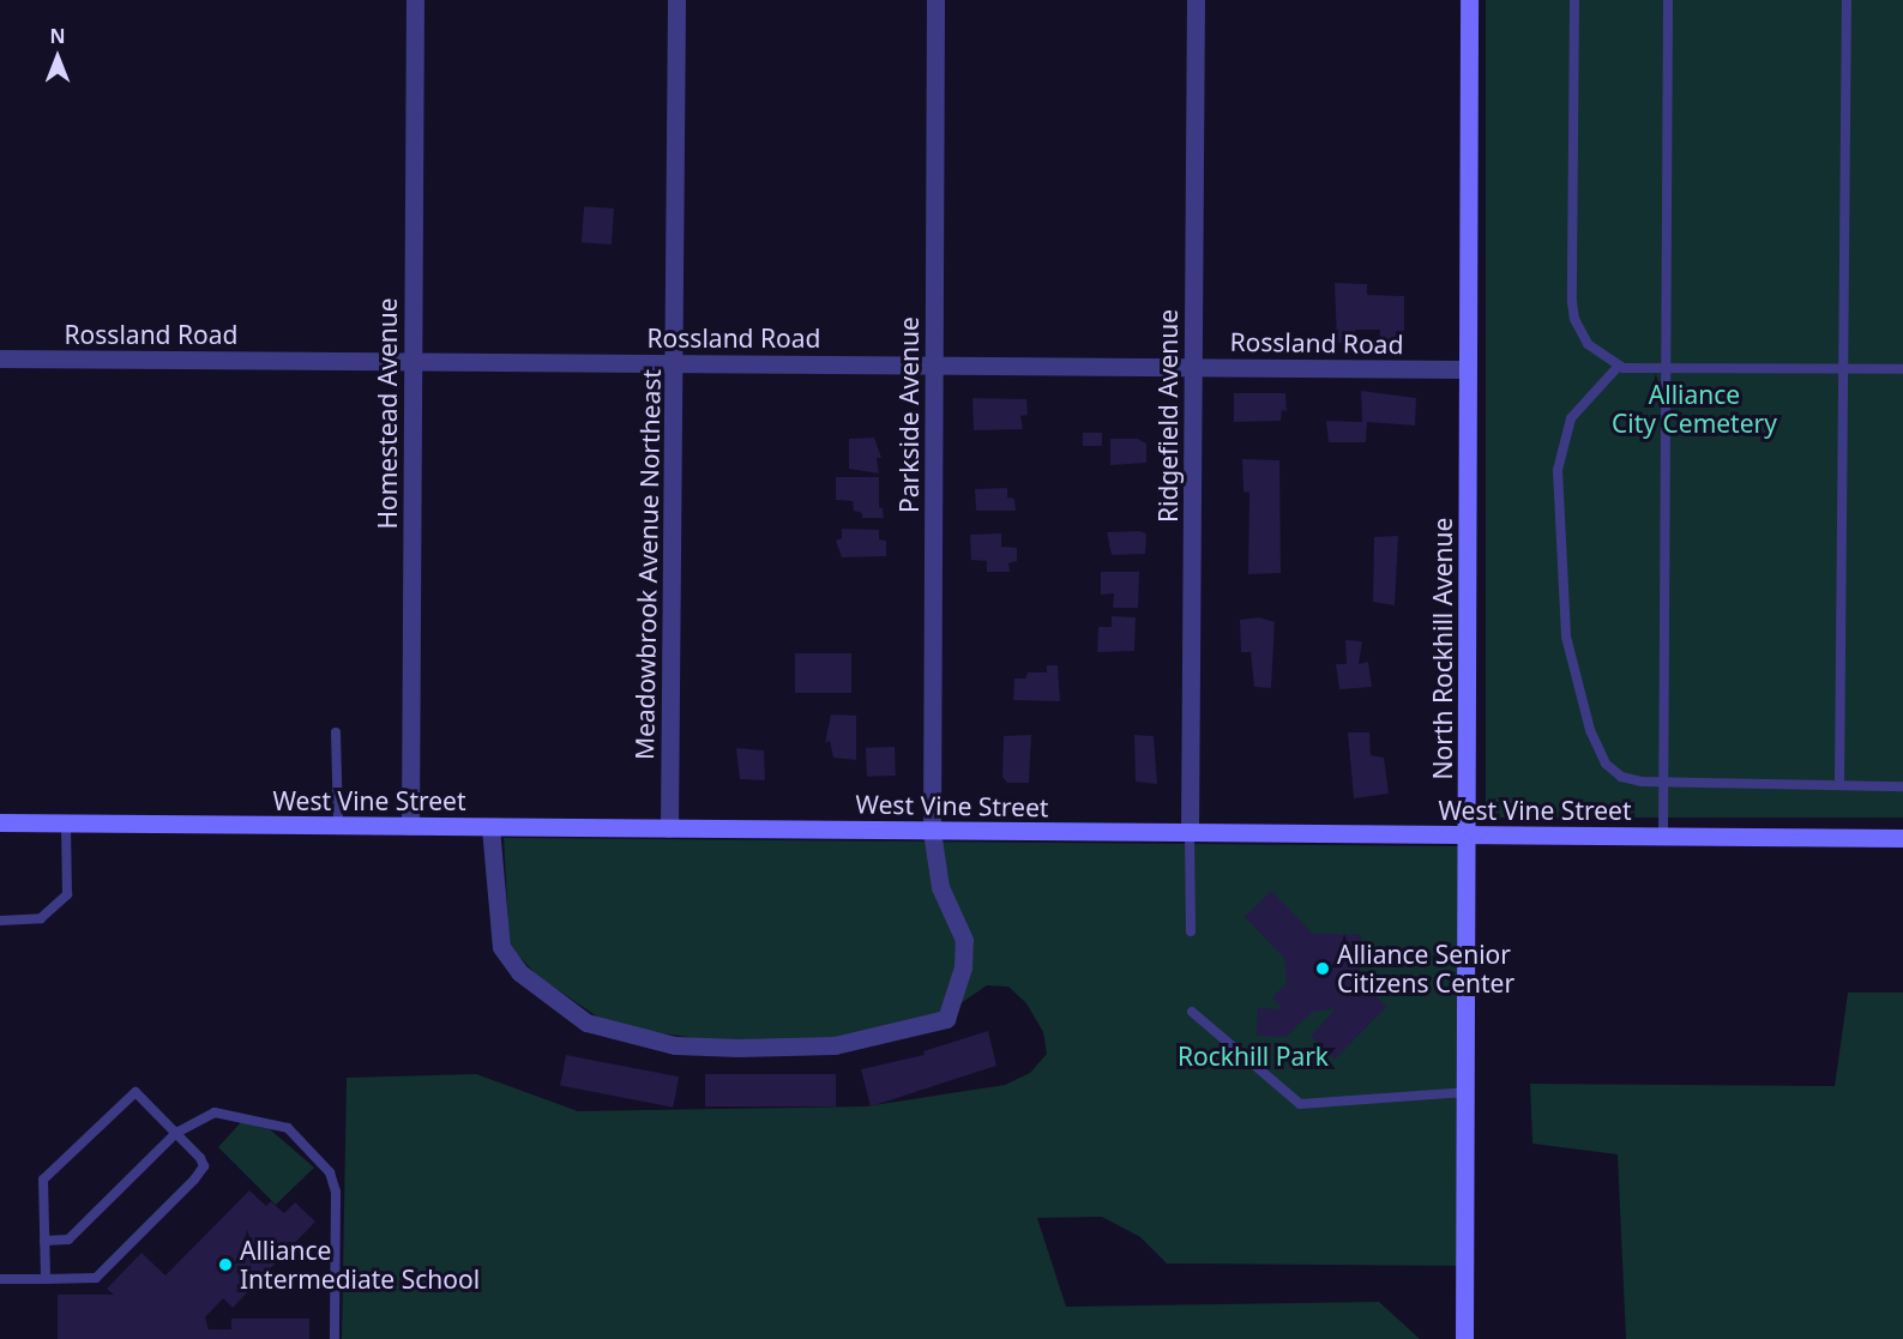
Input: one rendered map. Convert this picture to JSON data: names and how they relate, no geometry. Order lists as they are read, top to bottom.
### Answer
{
  "streets": {
    "street": [
      "Rossland Road",
      "Homestead Avenue",
      "Parkside Avenue",
      "Ridgefield Avenue",
      "Meadowbrook Avenue Northeast",
      "North Rockhill Avenue",
      "West Vine Street"
    ]
  },
  "crossings": [
    ["Rossland Road", "Homestead Avenue"],
    ["Rossland Road", "Parkside Avenue"],
    ["Rossland Road", "Ridgefield Avenue"],
    ["Rossland Road", "Meadowbrook Avenue Northeast"],
    ["Rossland Road", "North Rockhill Avenue"],
    ["Homestead Avenue", "West Vine Street"],
    ["Parkside Avenue", "West Vine Street"],
    ["Ridgefield Avenue", "West Vine Street"],
    ["Meadowbrook Avenue Northeast", "West Vine Street"],
    ["North Rockhill Avenue", "West Vine Street"]
  ],
  "parks": ["Alliance City Cemetery", "Rockhill Park"],
  "places": ["Alliance Senior Citizens Center", "Alliance Intermediate School"],
  "north": "top"
}
